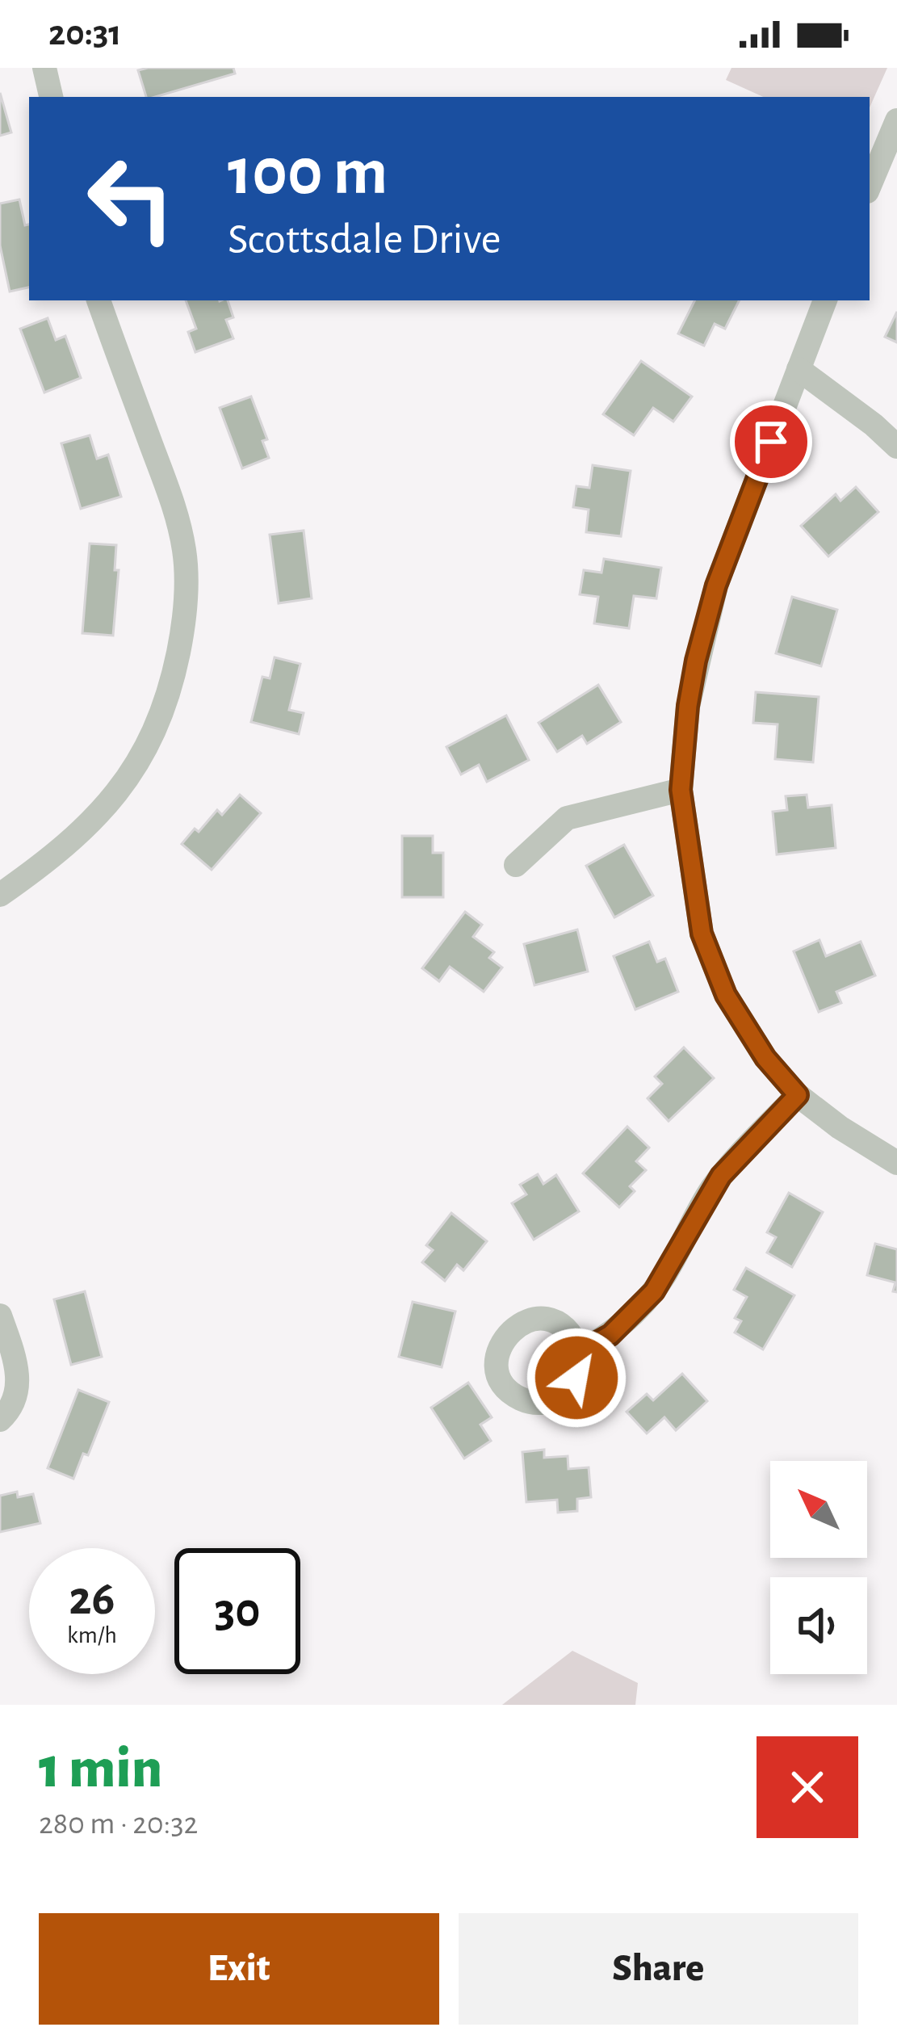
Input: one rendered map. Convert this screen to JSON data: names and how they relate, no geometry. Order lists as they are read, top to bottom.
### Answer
{
  "north": "top left",
  "page": {
    "status": "20:31",
    "turn": ["100 m", "Scottsdale Drive"],
    "speed": "26 km/h",
    "limit": "30",
    "heading": ["1 min", "280 m · 20:32"],
    "buttons": ["Exit", "Share"]
  }
}
